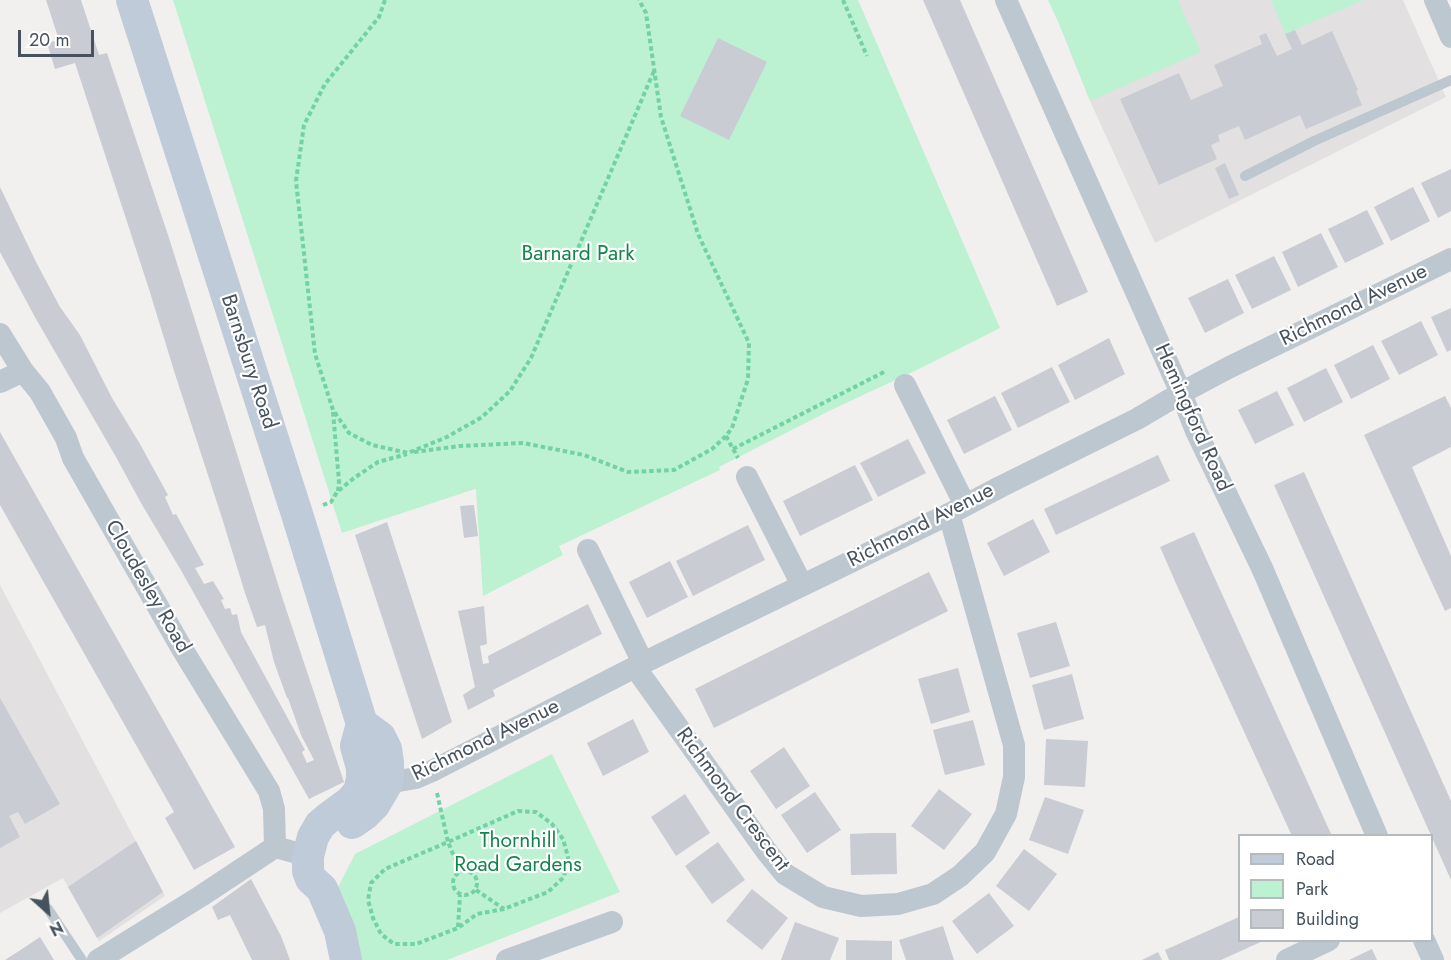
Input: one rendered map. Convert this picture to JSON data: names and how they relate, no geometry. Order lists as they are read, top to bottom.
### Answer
{
  "streets": {
    "street": [
      "Richmond Avenue",
      "Barnsbury Road",
      "Hemingford Road",
      "Cloudesley Road",
      "Richmond Crescent"
    ]
  },
  "crossings": [
    ["Richmond Avenue", "Barnsbury Road"],
    ["Richmond Avenue", "Hemingford Road"],
    ["Richmond Avenue", "Richmond Crescent"]
  ],
  "parks": ["Barnard Park", "Thornhill Road Gardens"],
  "legend": ["Road", "Park", "Building"],
  "scale_bar": "20 m",
  "north": "bottom right"
}
